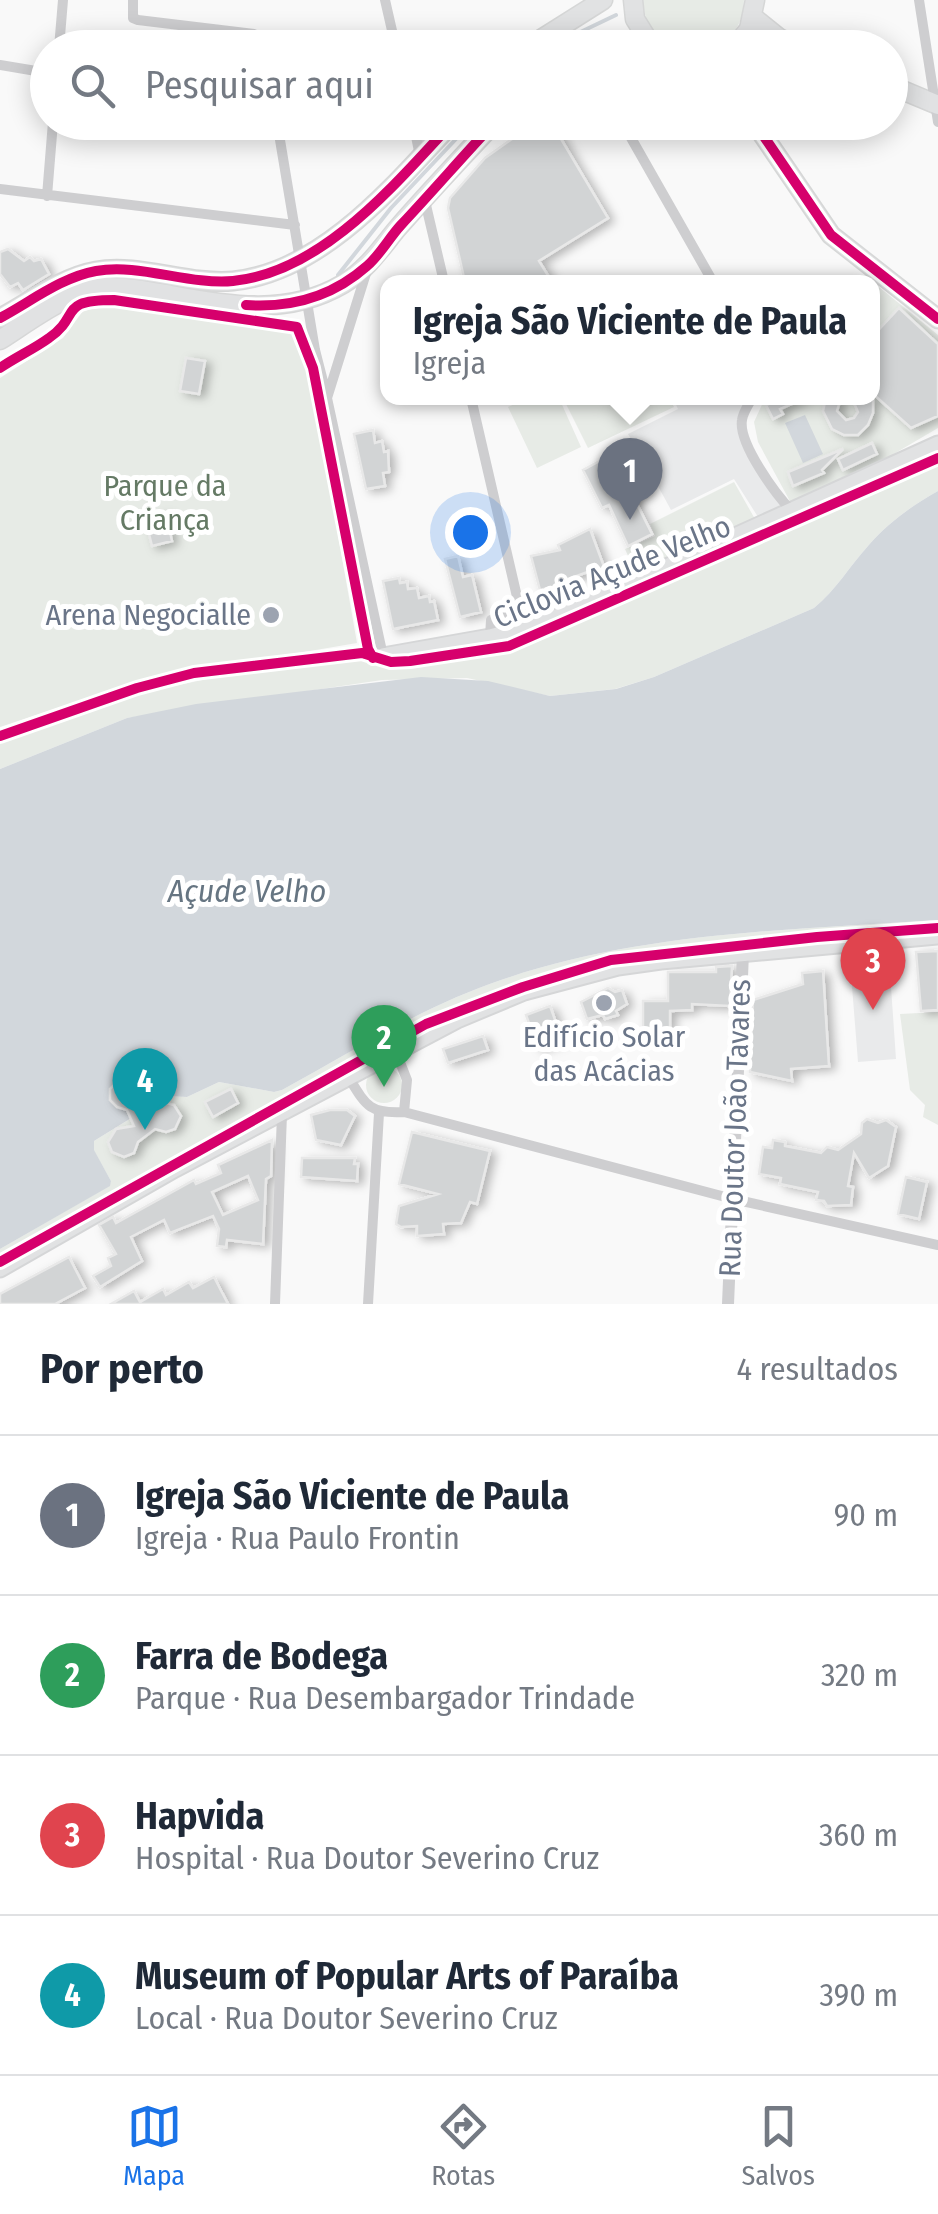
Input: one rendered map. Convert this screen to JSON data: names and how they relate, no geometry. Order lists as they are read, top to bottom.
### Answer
{
  "streets": {
    "street": ["Rua Doutor João Tavares"],
    "cycle path": ["Ciclovia Açude Velho"]
  },
  "water": ["Açude Velho"],
  "parks": ["Parque da Criança"],
  "places": ["Arena Negocialle", "Edifício Solar das Acácias"],
  "page": {
    "search": "Pesquisar aqui",
    "popup": ["Igreja São Viciente de Paula", "Igreja"],
    "pins": [
      "1",
      "3",
      "2",
      "4"
    ],
    "heading": ["Por perto", "4 resultados"],
    "list": [
      {
        "mark": "1",
        "name": "Igreja São Viciente de Paula",
        "note": "Igreja · Rua Paulo Frontin",
        "value": "90 m"
      },
      {
        "mark": "2",
        "name": "Farra de Bodega",
        "note": "Parque · Rua Desembargador Trindade",
        "value": "320 m"
      },
      {
        "mark": "3",
        "name": "Hapvida",
        "note": "Hospital · Rua Doutor Severino Cruz",
        "value": "360 m"
      },
      {
        "mark": "4",
        "name": "Museum of Popular Arts of Paraíba",
        "note": "Local · Rua Doutor Severino Cruz",
        "value": "390 m"
      }
    ],
    "nav": ["Mapa", "Rotas", "Salvos"]
  }
}
